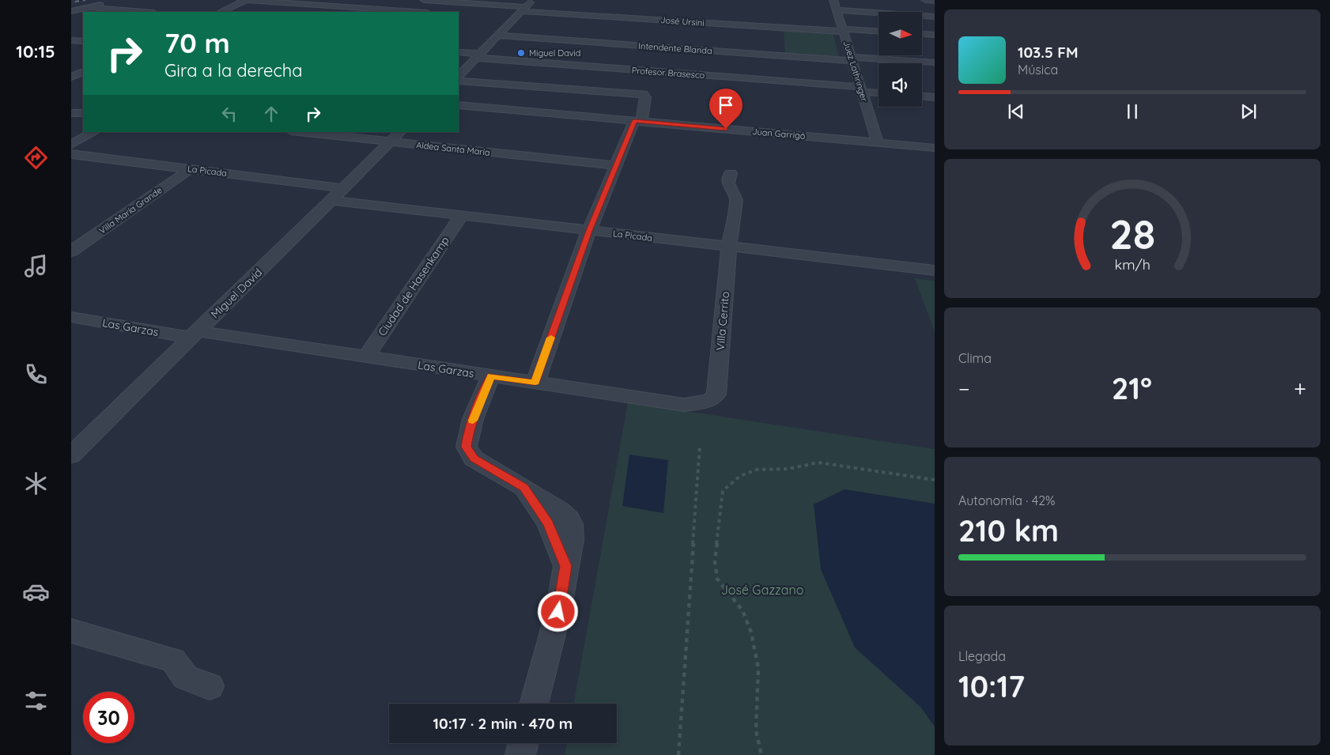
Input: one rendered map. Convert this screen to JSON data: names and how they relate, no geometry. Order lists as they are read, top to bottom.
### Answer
{
  "streets": {
    "street": [
      "José Ursini",
      "Intendente Blanda",
      "Juez Lothringer",
      "Profesor Brasesco",
      "Juan Garrigó",
      "Aldea Santa María",
      "La Picada",
      "Villa María Grande",
      "Ciudad de Hasenkamp",
      "Miguel David",
      "Villa Cerrito",
      "Las Garzas"
    ]
  },
  "crossings": [
    ["José Ursini", "Juez Lothringer"],
    ["Intendente Blanda", "Juez Lothringer"],
    ["Juez Lothringer", "Profesor Brasesco"],
    ["Juez Lothringer", "Juan Garrigó"],
    ["Aldea Santa María", "Miguel David"],
    ["La Picada", "Villa María Grande"],
    ["La Picada", "Ciudad de Hasenkamp"],
    ["La Picada", "Miguel David"],
    ["La Picada", "Villa Cerrito"],
    ["Ciudad de Hasenkamp", "Las Garzas"],
    ["Miguel David", "Las Garzas"],
    ["Villa Cerrito", "Las Garzas"]
  ],
  "parks": ["José Gazzano"],
  "places": ["Miguel David"],
  "north": "right",
  "page": {
    "tabs": "10:15",
    "turn": ["70 m", "Gira a la derecha"],
    "song": ["103.5 FM", "Música"],
    "tile": [
      "Clima",
      ["Autonomía · 42%", "210 km"],
      ["Llegada", "10:17"]
    ],
    "heat": ["−", "21°", "+"],
    "limit": "30",
    "trip": "10:17 · 2 min · 470 m",
    "gauge": ["28", "km/h"]
  }
}
